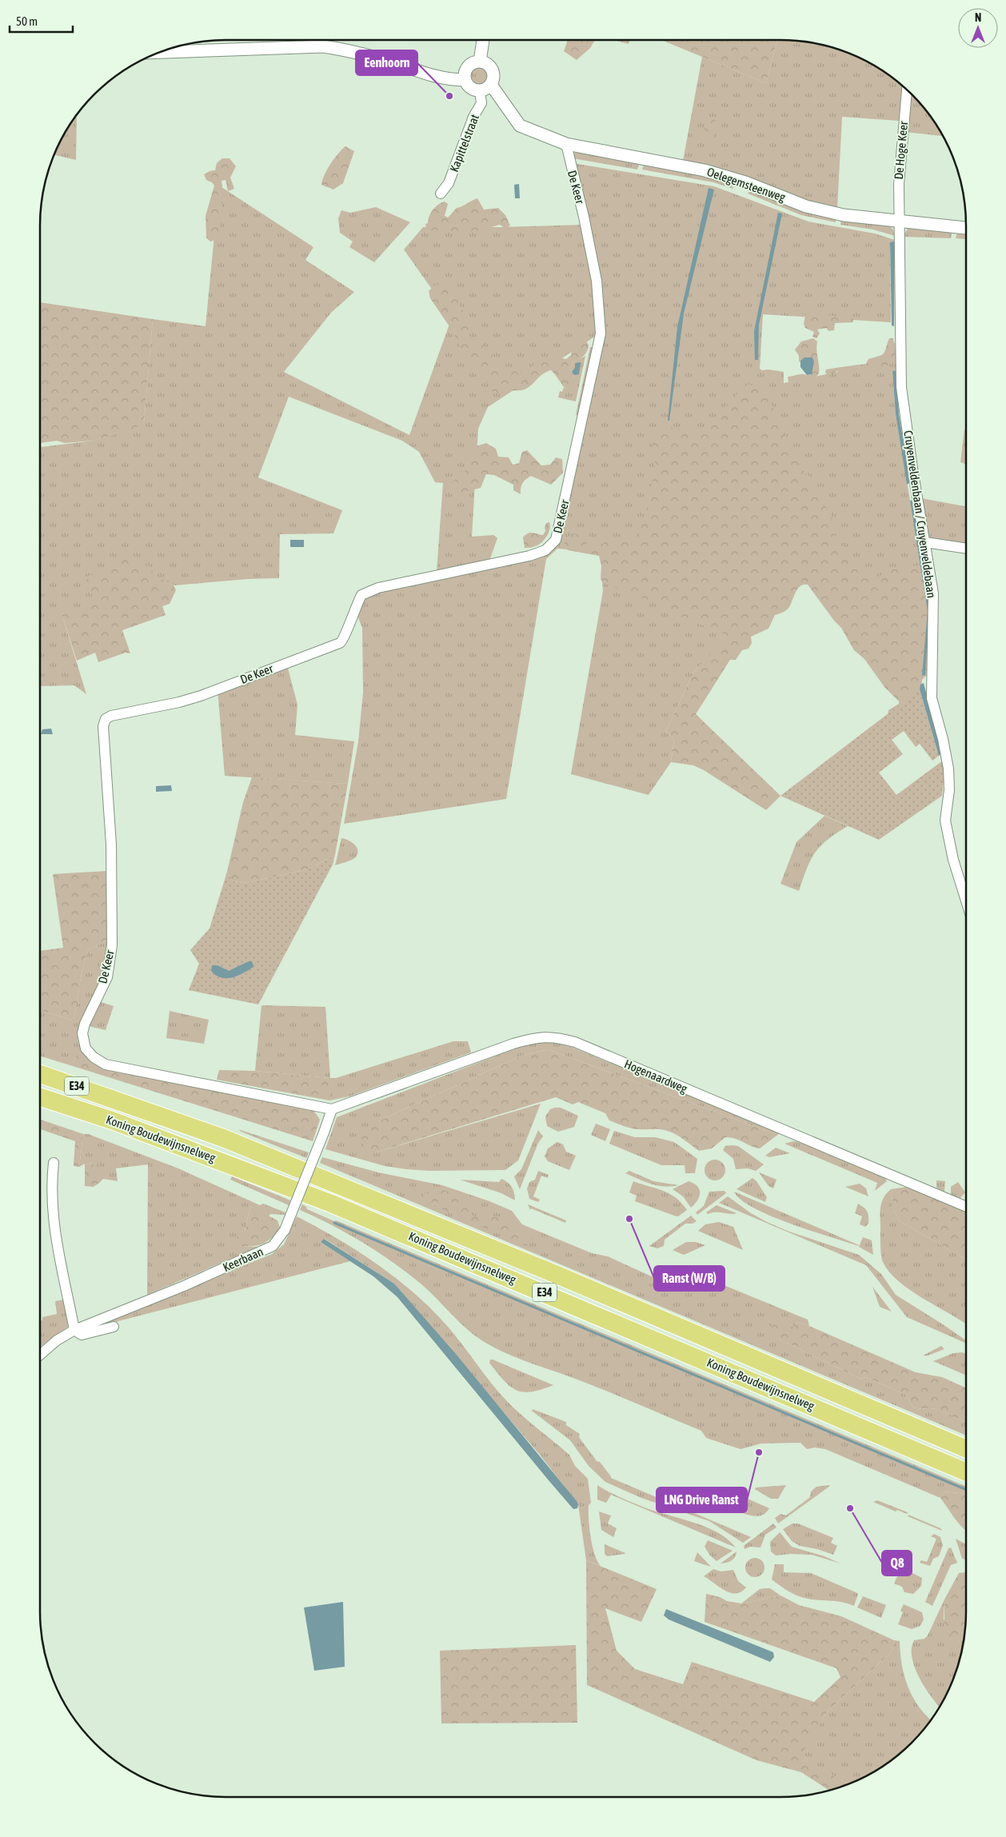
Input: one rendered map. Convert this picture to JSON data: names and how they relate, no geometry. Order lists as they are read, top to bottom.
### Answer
{
  "streets": {
    "highway": ["E34", "Koning Boudewijnsnelweg"],
    "street": [
      "Kapittelstraat",
      "De Hoge Keer",
      "Oelegemsteenweg",
      "De Keer",
      "Cruyenveldenbaan / Cruyenveldebaan",
      "Hogenaardweg",
      "Keerbaan"
    ]
  },
  "crossings": [
    ["Kapittelstraat", "Oelegemsteenweg"],
    ["De Hoge Keer", "Oelegemsteenweg"],
    ["De Hoge Keer", "Cruyenveldenbaan / Cruyenveldebaan"],
    ["Oelegemsteenweg", "De Keer"],
    ["Oelegemsteenweg", "Cruyenveldenbaan / Cruyenveldebaan"],
    ["De Keer", "Hogenaardweg"],
    ["De Keer", "Keerbaan"],
    ["Hogenaardweg", "Keerbaan"]
  ],
  "places": [
    "Eenhoorn",
    "Ranst (W/B)",
    "LNG Drive Ranst",
    "Q8"
  ],
  "scale_bar": "50 m",
  "north": "top"
}
